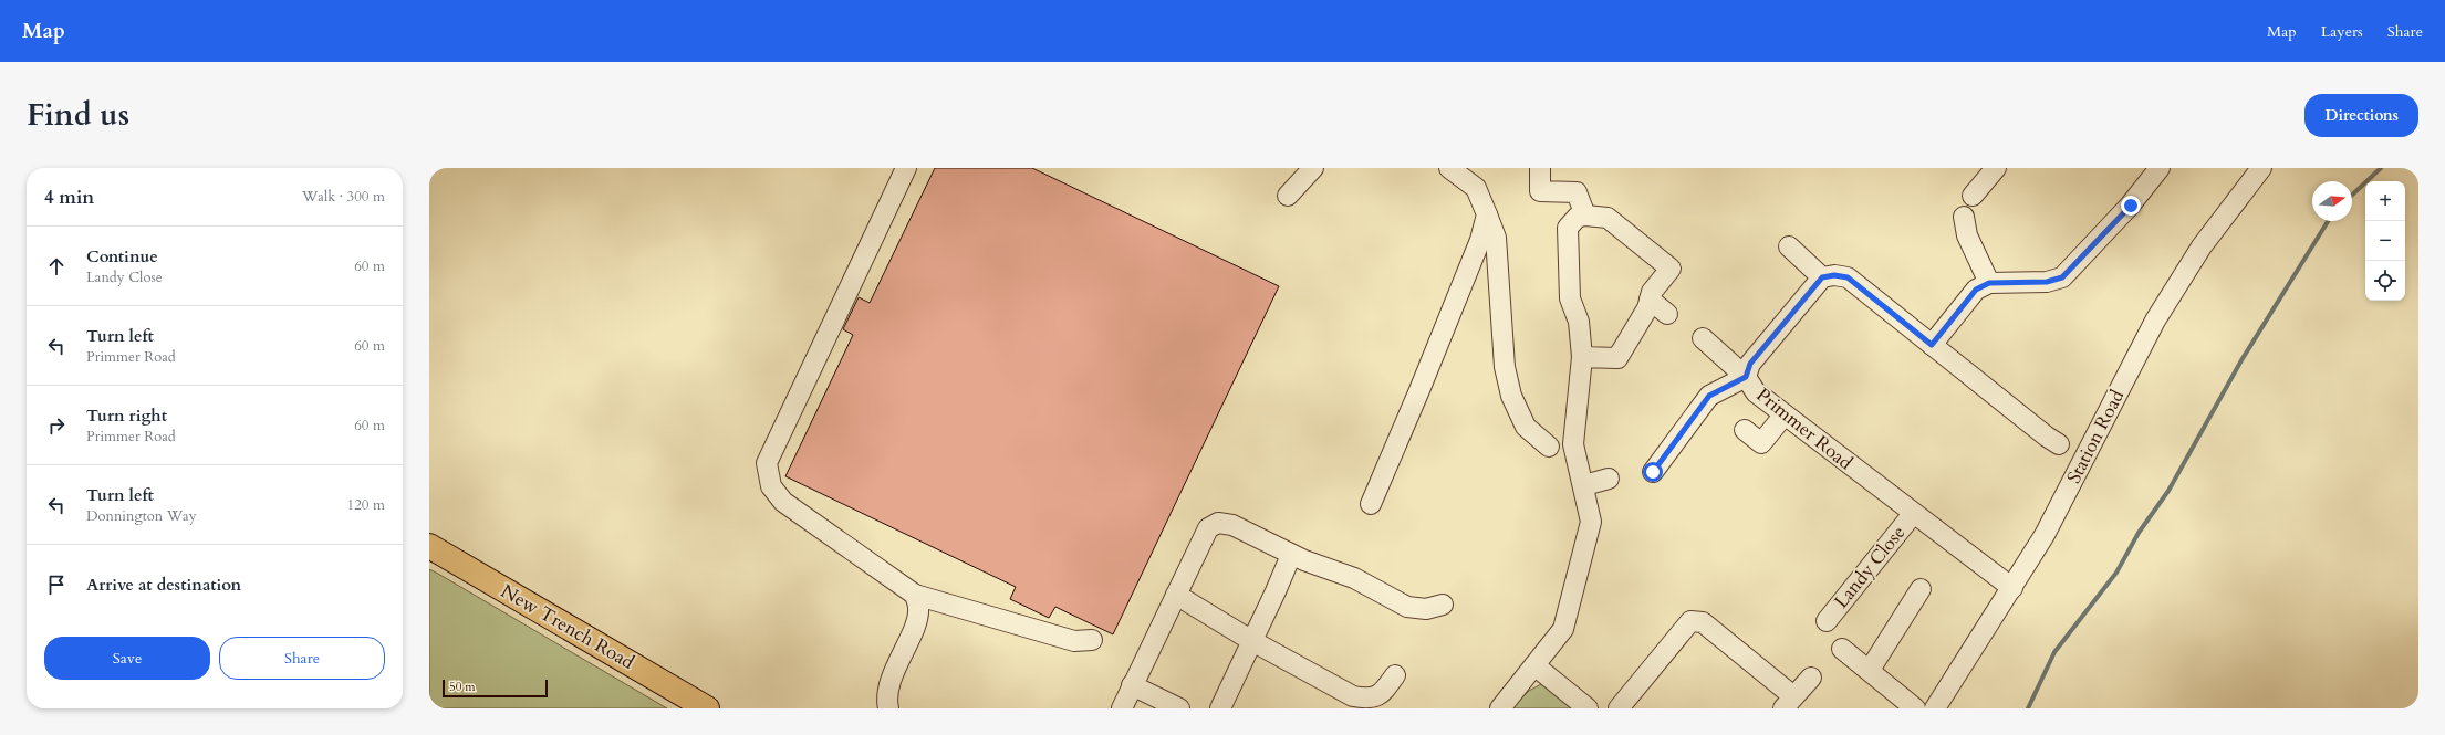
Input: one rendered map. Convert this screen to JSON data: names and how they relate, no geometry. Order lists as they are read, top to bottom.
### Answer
{
  "streets": {
    "highway": ["New Trench Road"],
    "street": ["Primmer Road", "Station Road", "Landy Close"]
  },
  "crossings": [
    ["Primmer Road", "Station Road"],
    ["Primmer Road", "Landy Close"]
  ],
  "scale_bar": "50 m",
  "north": "right",
  "page": {
    "header": "Map",
    "nav": ["Map", "Layers", "Share"],
    "title": "Find us",
    "buttons": [
      "Directions",
      ["Save", "Share"]
    ],
    "heading": ["4 min", "Walk · 300 m"],
    "map_buttons": ["+", "−"],
    "list": [
      ["Continue", "Landy Close", "60 m"],
      ["Turn left", "Primmer Road", "60 m"],
      ["Turn right", "Primmer Road", "60 m"],
      ["Turn left", "Donnington Way", "120 m"],
      "Arrive at destination"
    ],
    "scale": "50 m"
  }
}
